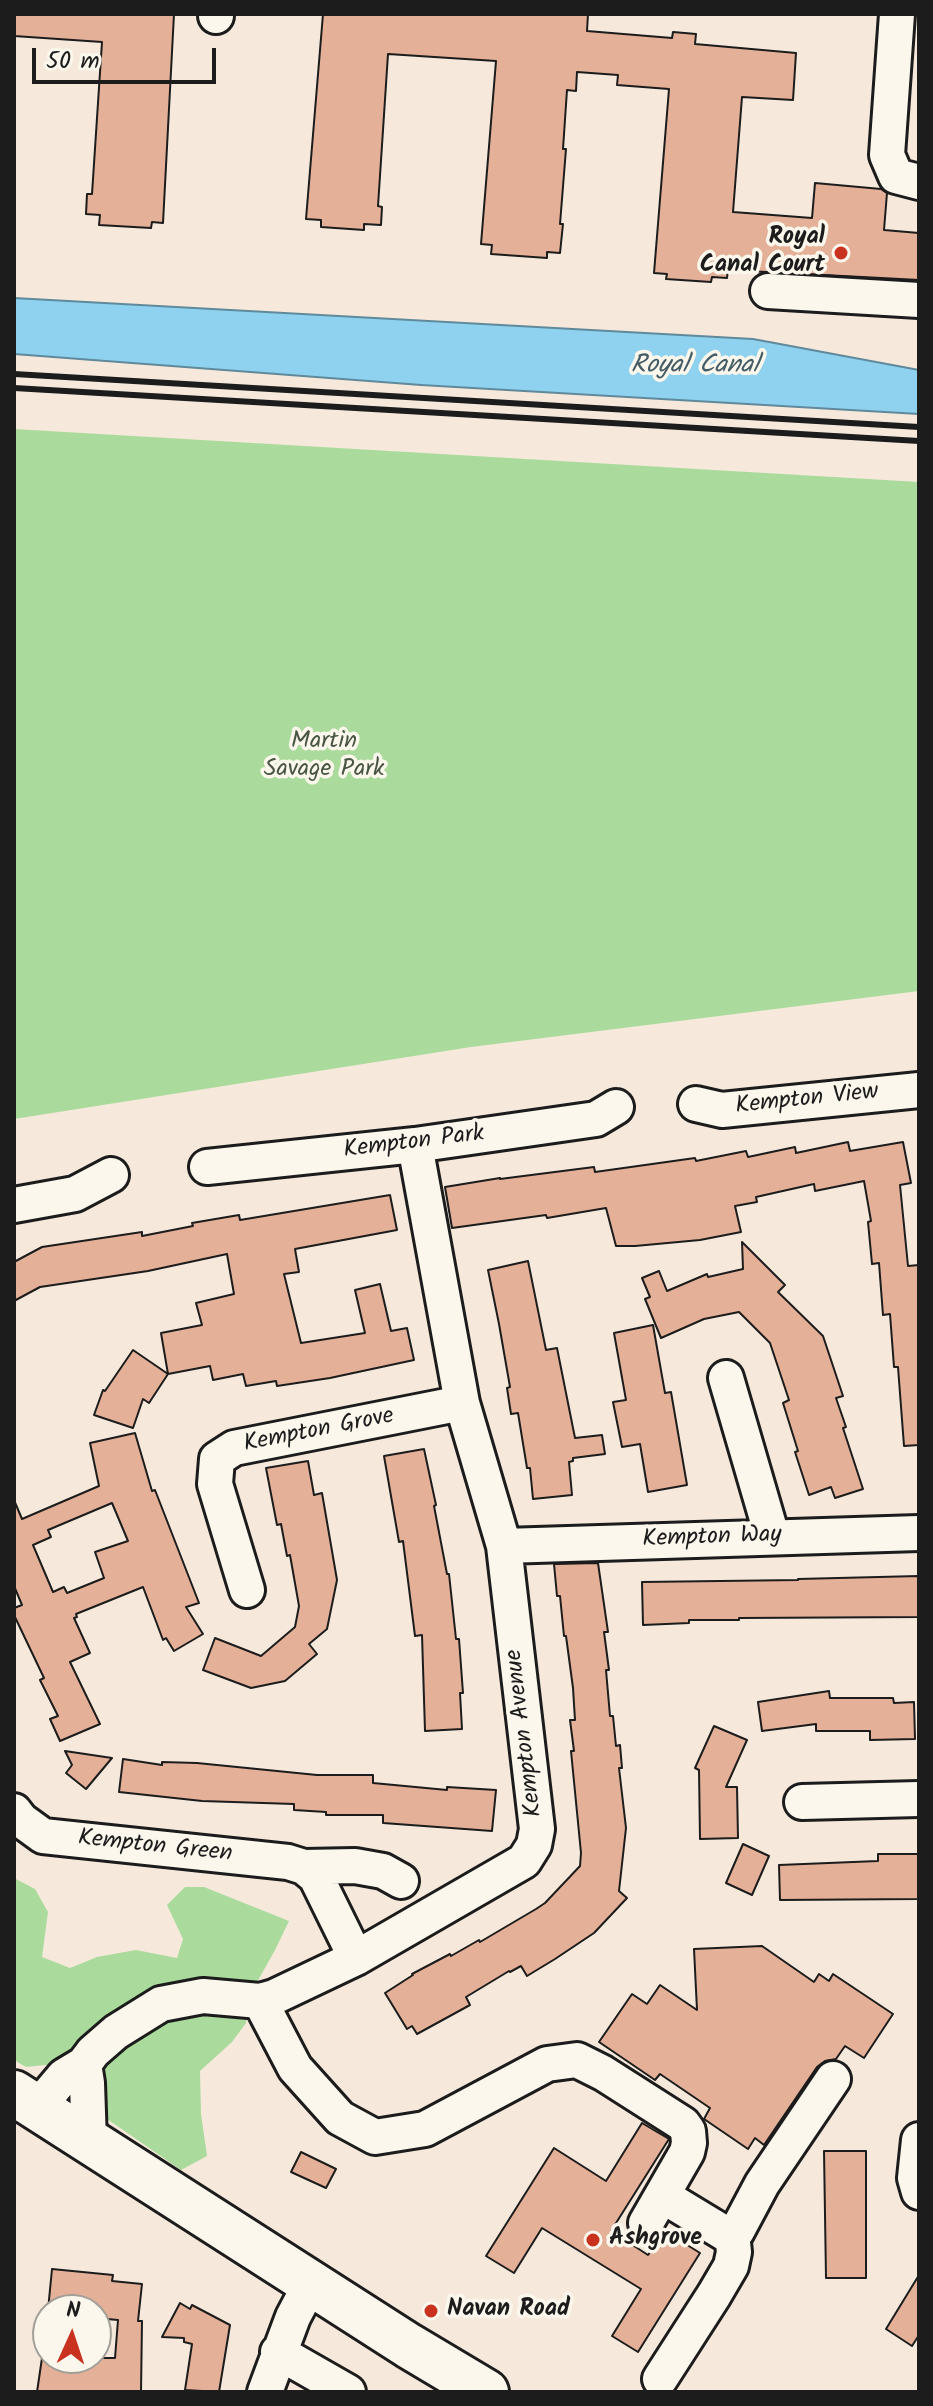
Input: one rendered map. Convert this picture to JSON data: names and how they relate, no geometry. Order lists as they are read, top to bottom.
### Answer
{
  "streets": {
    "street": [
      "Kempton View",
      "Kempton Park",
      "Kempton Grove",
      "Kempton Way",
      "Kempton Avenue",
      "Kempton Green"
    ]
  },
  "crossings": [
    ["Kempton Park", "Kempton Avenue"],
    ["Kempton Grove", "Kempton Avenue"],
    ["Kempton Way", "Kempton Avenue"]
  ],
  "water": ["Royal Canal"],
  "parks": ["Martin Savage Park"],
  "places": ["Royal Canal Court", "Ashgrove", "Navan Road"],
  "scale_bar": "50 m",
  "north": "top"
}
